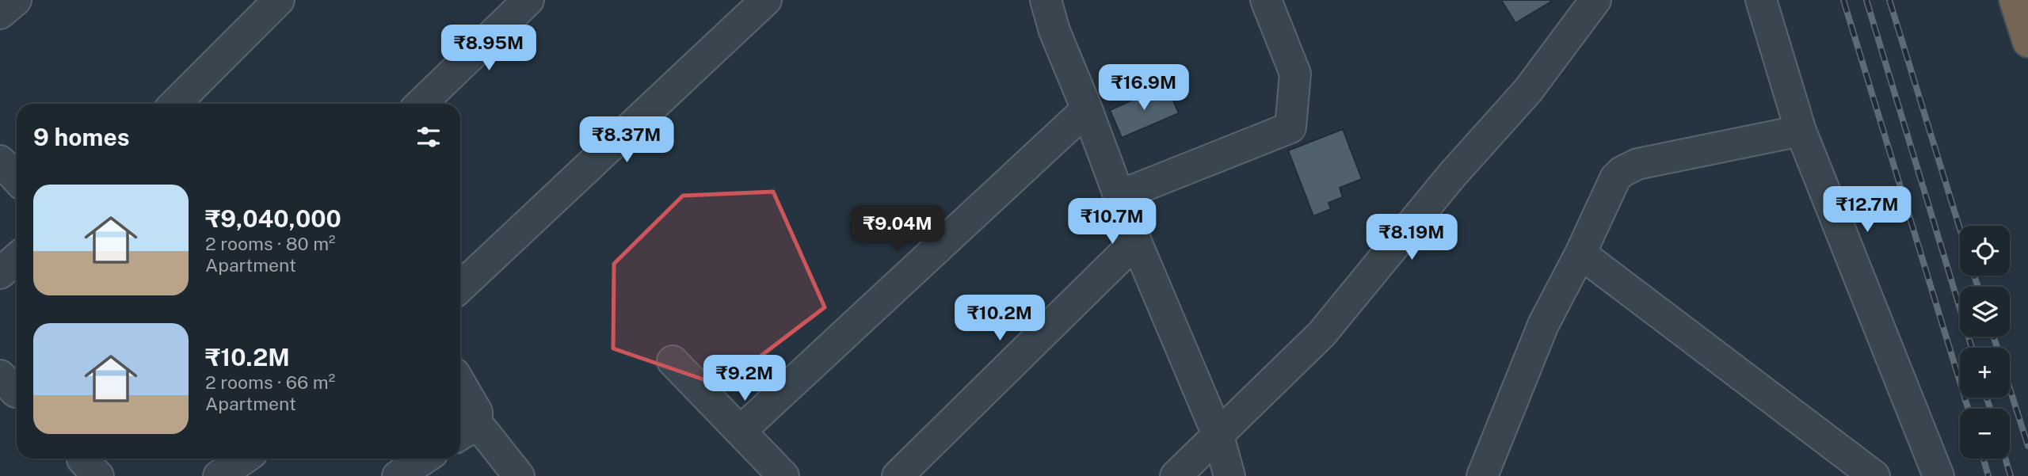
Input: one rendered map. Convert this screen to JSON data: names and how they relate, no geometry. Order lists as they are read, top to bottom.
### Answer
{
  "page": {
    "price": [
      "₹8.95M",
      "₹16.9M",
      "₹8.37M",
      "₹12.7M",
      "₹10.7M",
      "₹9.04M",
      "₹8.19M",
      "₹10.2M",
      "₹9.2M"
    ],
    "heading": "9 homes",
    "list": [
      {
        "name": "₹9,040,000",
        "note": "2 rooms · 80 m² · Apartment"
      },
      {
        "name": "₹10.2M",
        "note": "2 rooms · 66 m² · Apartment"
      }
    ],
    "map_buttons": ["+", "−"]
  }
}
